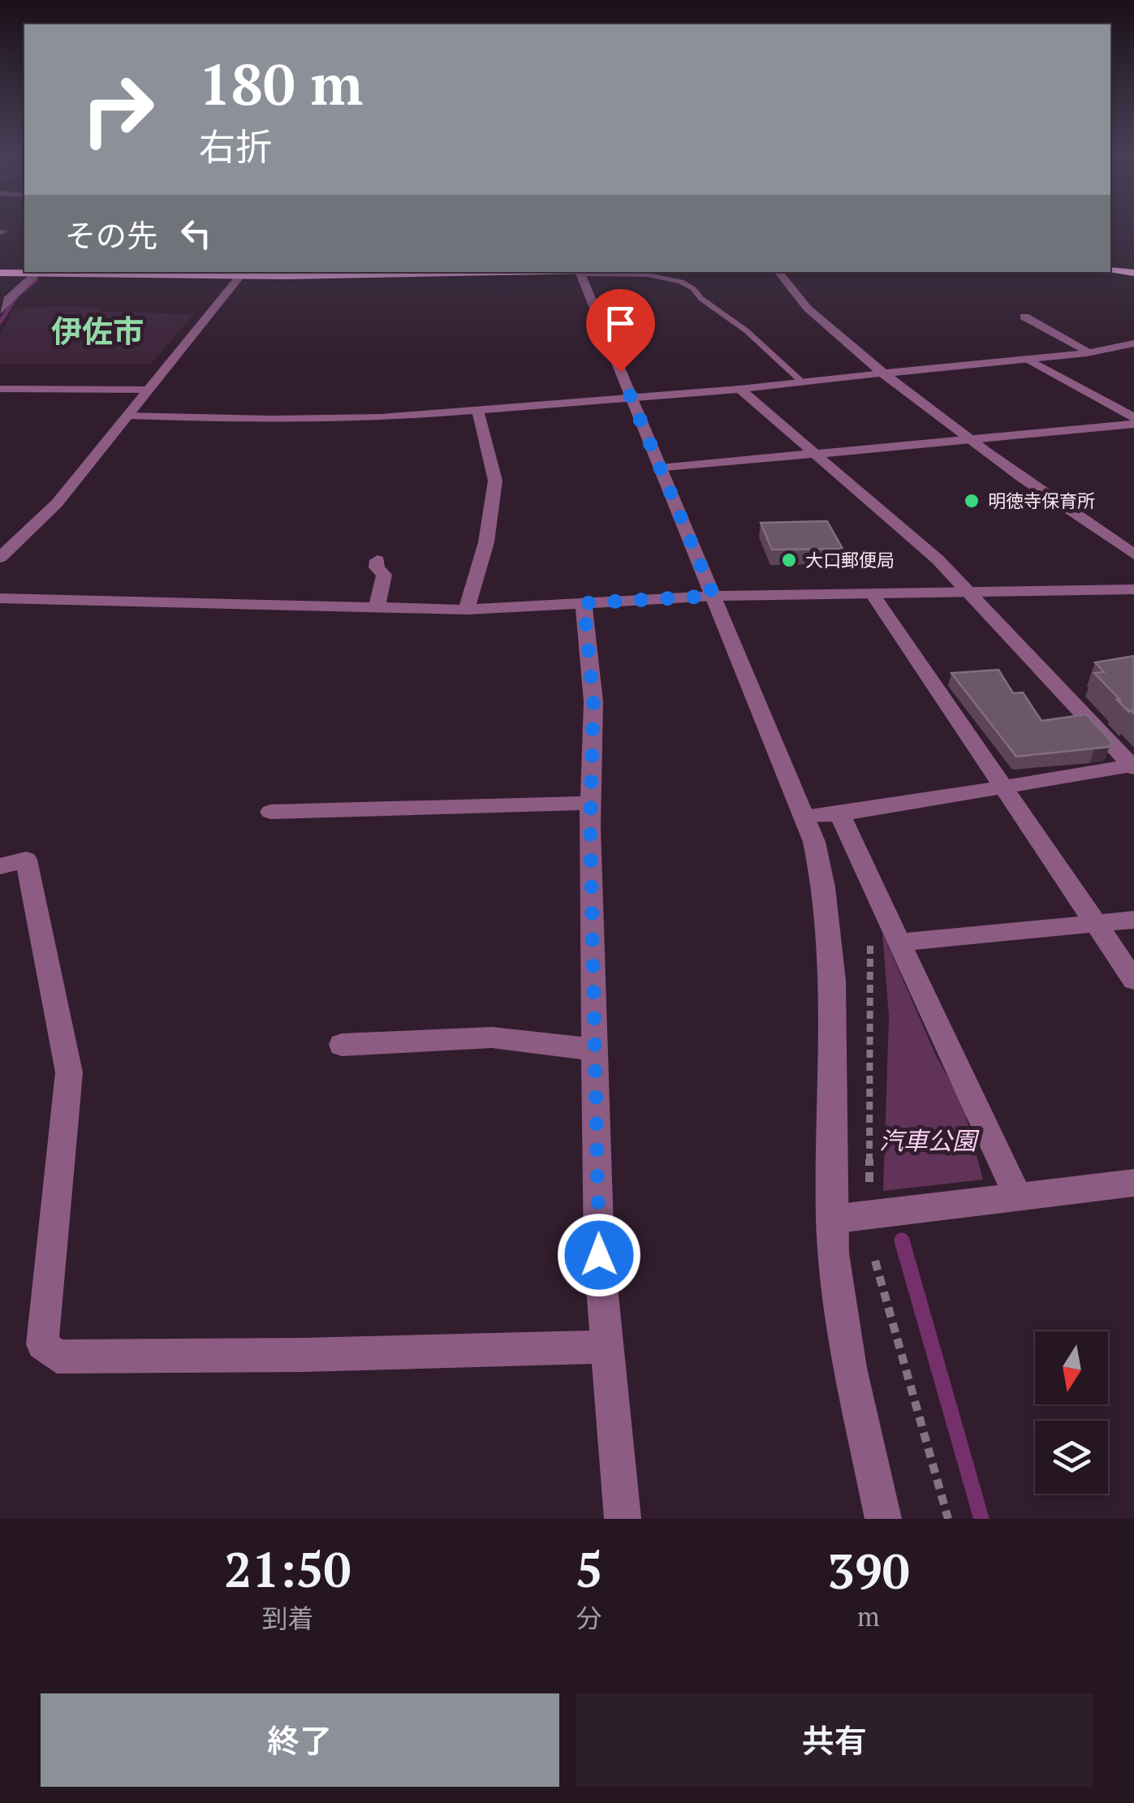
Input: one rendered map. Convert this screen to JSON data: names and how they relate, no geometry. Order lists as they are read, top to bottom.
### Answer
{
  "districts": ["伊佐市"],
  "parks": ["汽車公園"],
  "places": ["明徳寺保育所", "大口郵便局"],
  "north": "bottom",
  "page": {
    "turn": ["180 m", "右折"],
    "then": "その先",
    "eta": [
      "21:50",
      "到着",
      "5",
      "分",
      "390",
      "m"
    ],
    "buttons": ["終了", "共有"]
  }
}
